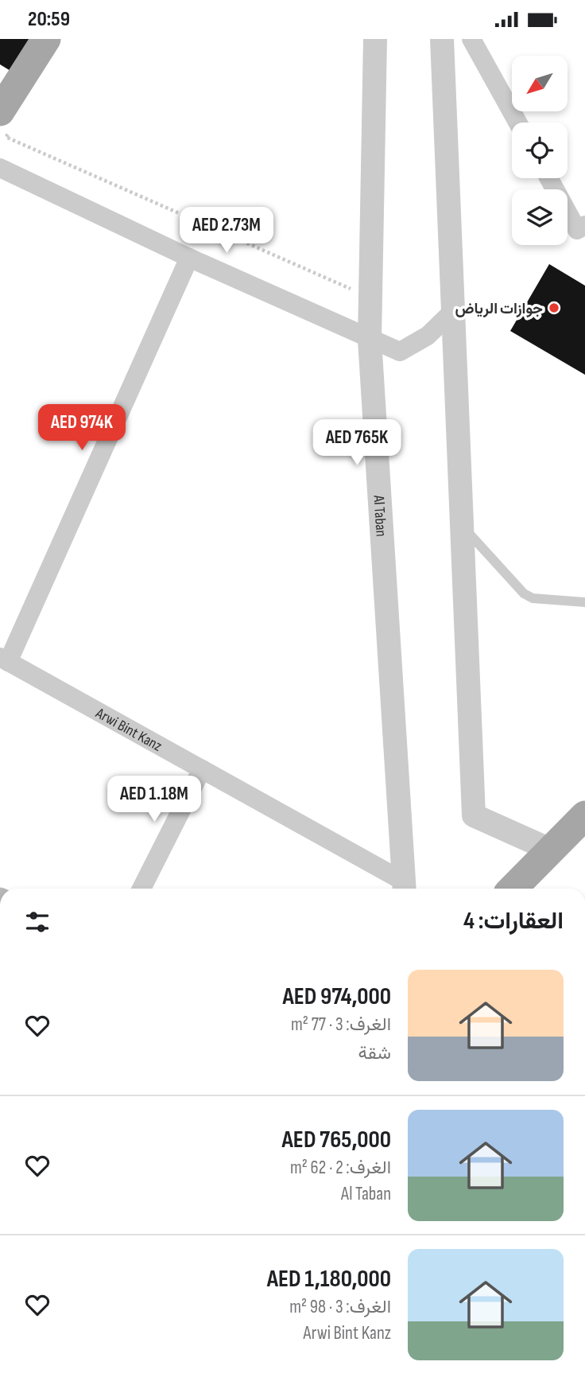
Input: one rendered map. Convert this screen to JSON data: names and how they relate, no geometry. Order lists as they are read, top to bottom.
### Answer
{
  "streets": {
    "street": ["Al Taban", "Arwi Bint Kanz"]
  },
  "crossings": [
    ["Al Taban", "Arwi Bint Kanz"]
  ],
  "places": ["جوازات الرياض"],
  "north": "bottom left",
  "page": {
    "status": "20:59",
    "price": [
      "AED 2.73M",
      "AED 974K",
      "AED 765K",
      "AED 1.18M"
    ],
    "heading": "العقارات: 4",
    "list": [
      {
        "name": "AED 974,000",
        "note": "الغرف: 3 · 77 m² · شقة"
      },
      {
        "name": "AED 765,000",
        "note": "الغرف: 2 · 62 m² · Al Taban"
      },
      {
        "name": "AED 1,180,000",
        "note": "الغرف: 3 · 98 m² · Arwi Bint Kanz"
      }
    ]
  }
}
